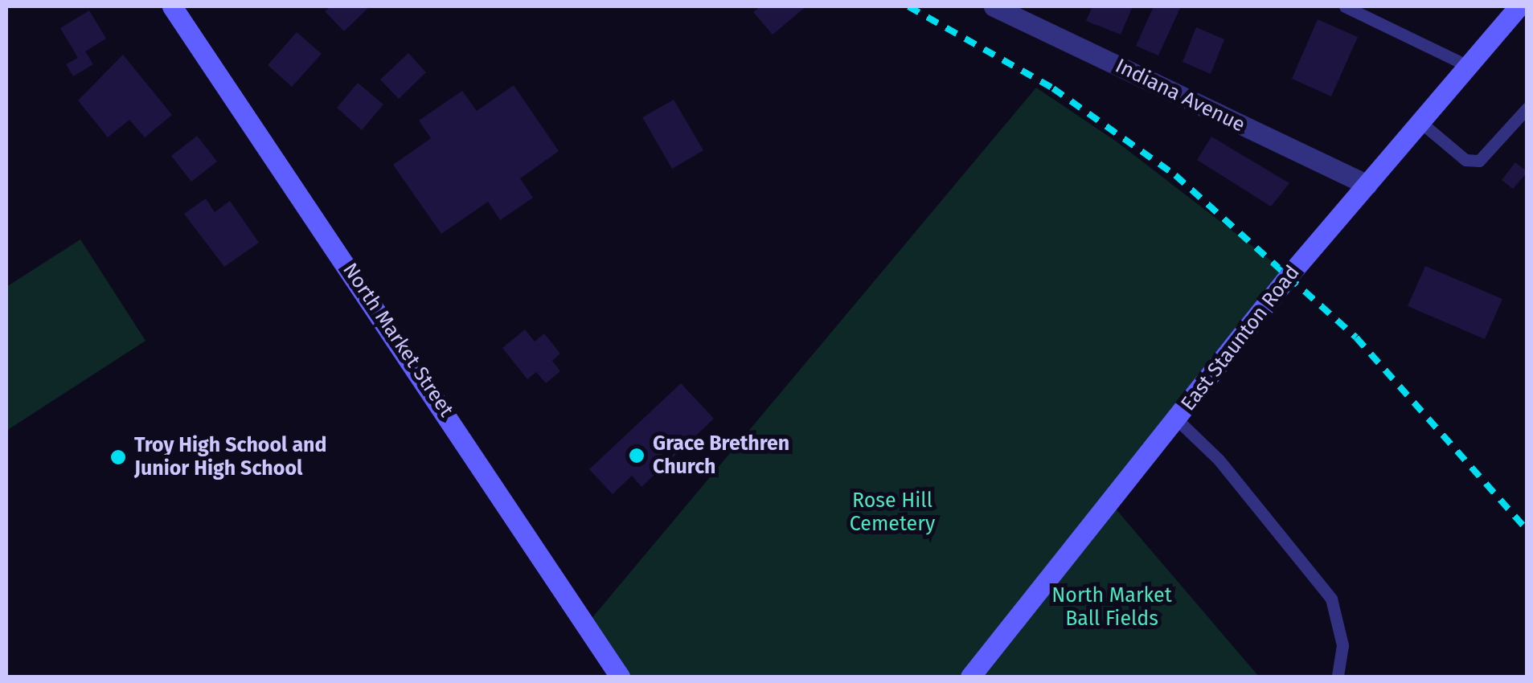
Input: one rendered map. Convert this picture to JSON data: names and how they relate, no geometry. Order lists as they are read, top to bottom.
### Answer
{
  "streets": {
    "main road": ["East Staunton Road", "North Market Street"],
    "street": ["Indiana Avenue"]
  },
  "crossings": [
    ["Indiana Avenue", "East Staunton Road"]
  ],
  "parks": ["Rose Hill Cemetery", "North Market Ball Fields"],
  "places": ["Grace Brethren Church", "Troy High School and Junior High School"]
}
